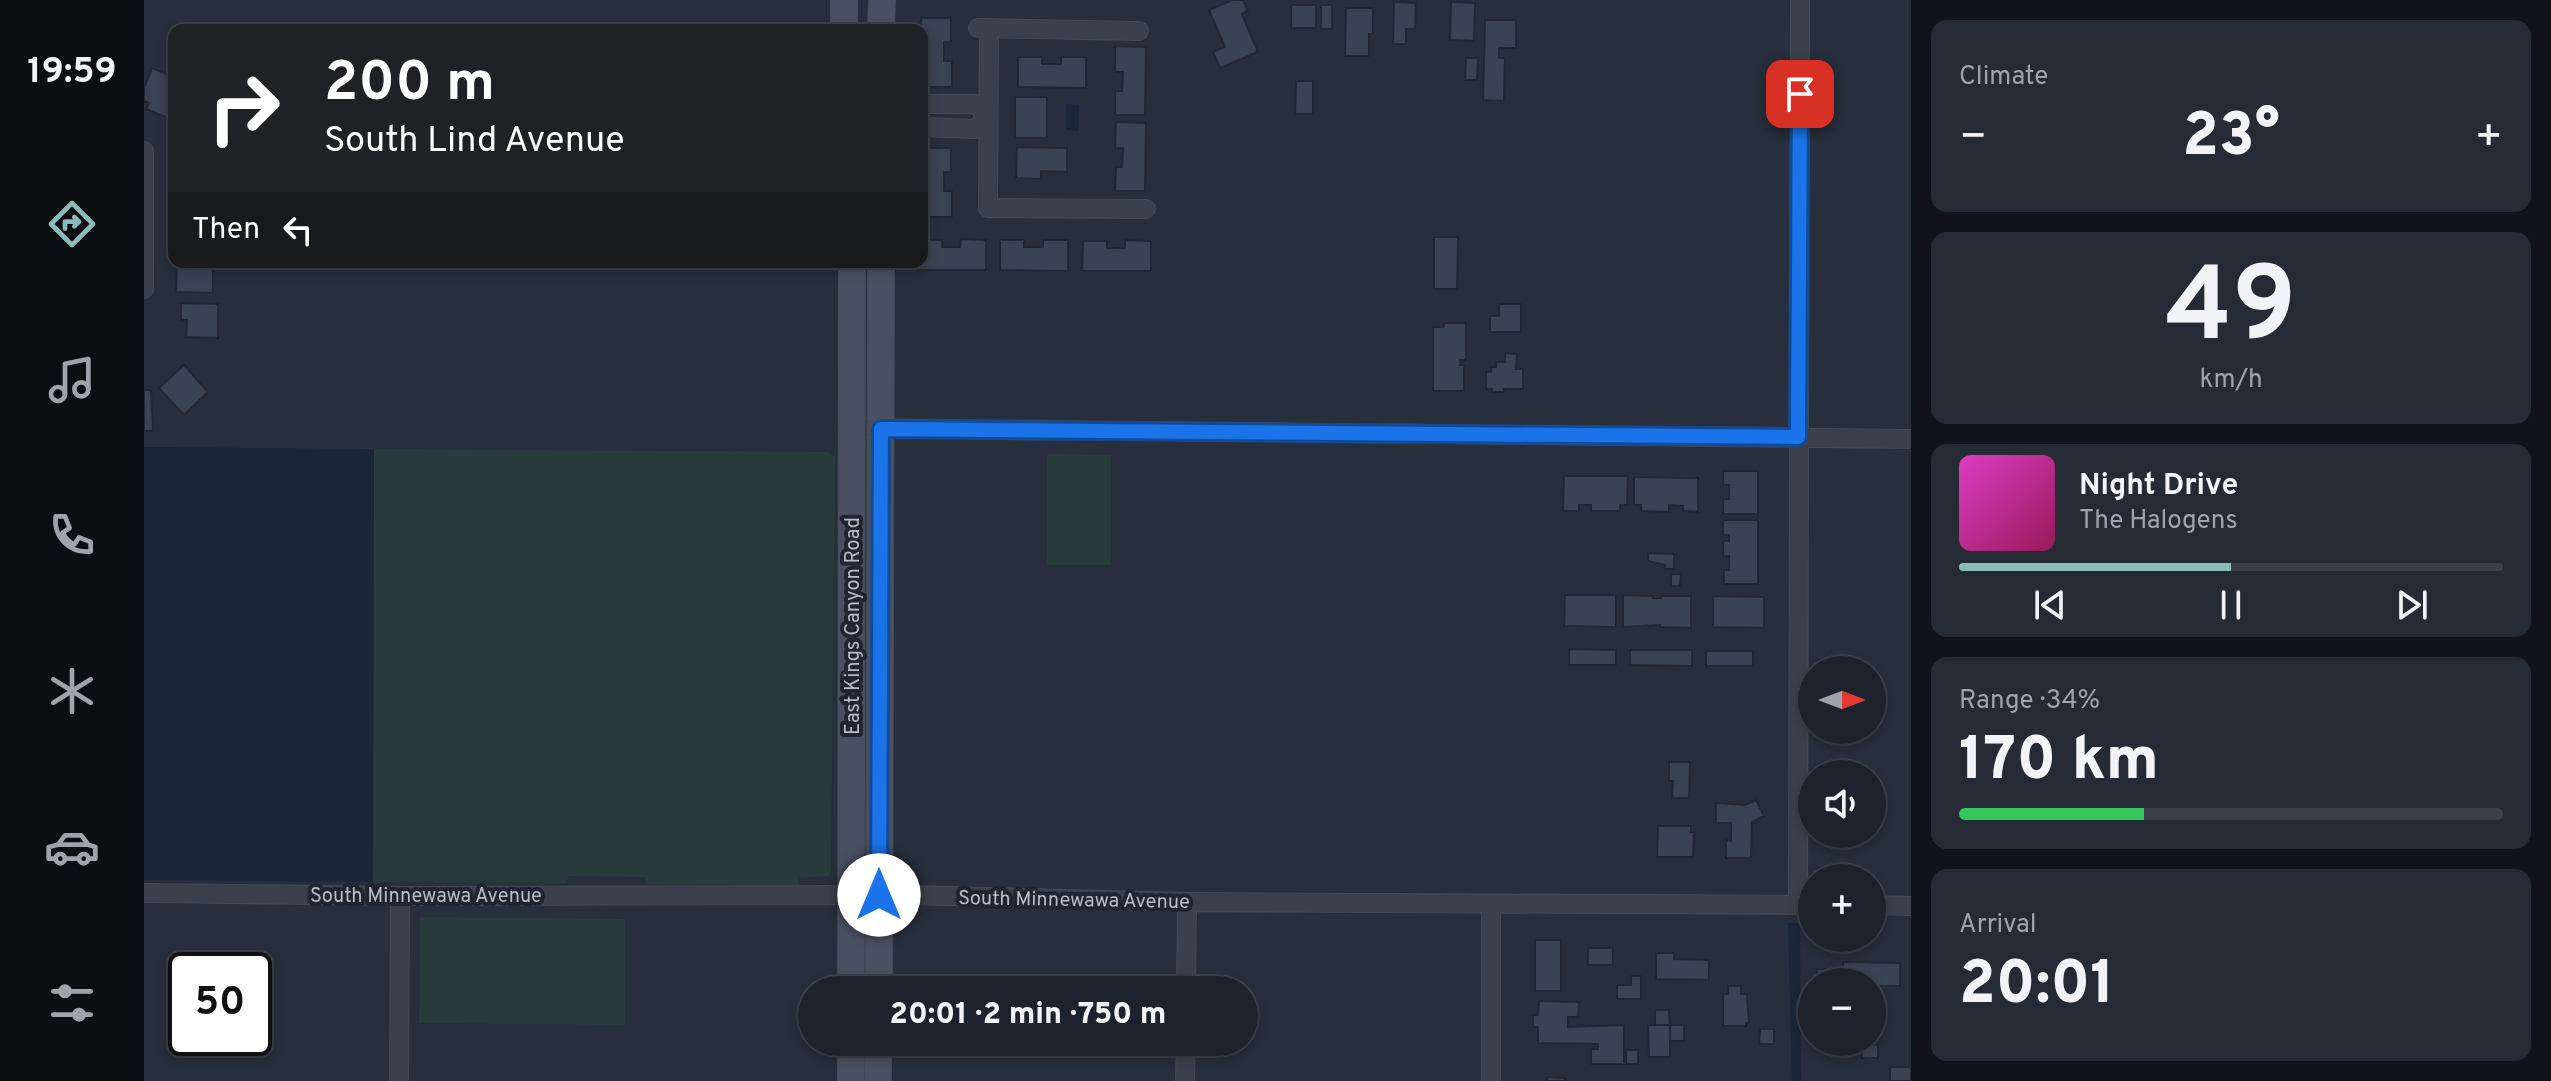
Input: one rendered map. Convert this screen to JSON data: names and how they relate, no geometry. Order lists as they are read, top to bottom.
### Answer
{
  "streets": {
    "main road": ["East Kings Canyon Road"],
    "street": ["South Minnewawa Avenue"]
  },
  "crossings": [
    ["East Kings Canyon Road", "South Minnewawa Avenue"]
  ],
  "north": "right",
  "page": {
    "tabs": "19:59",
    "tile": [
      "Climate",
      ["49", "km/h"],
      ["Range · 34%", "170 km"],
      ["Arrival", "20:01"]
    ],
    "turn": ["200 m", "South Lind Avenue"],
    "heat": ["−", "23°", "+"],
    "then": "Then",
    "song": ["Night Drive", "The Halogens"],
    "map_buttons": ["+", "−"],
    "limit": "50",
    "trip": "20:01 · 2 min · 750 m"
  }
}
